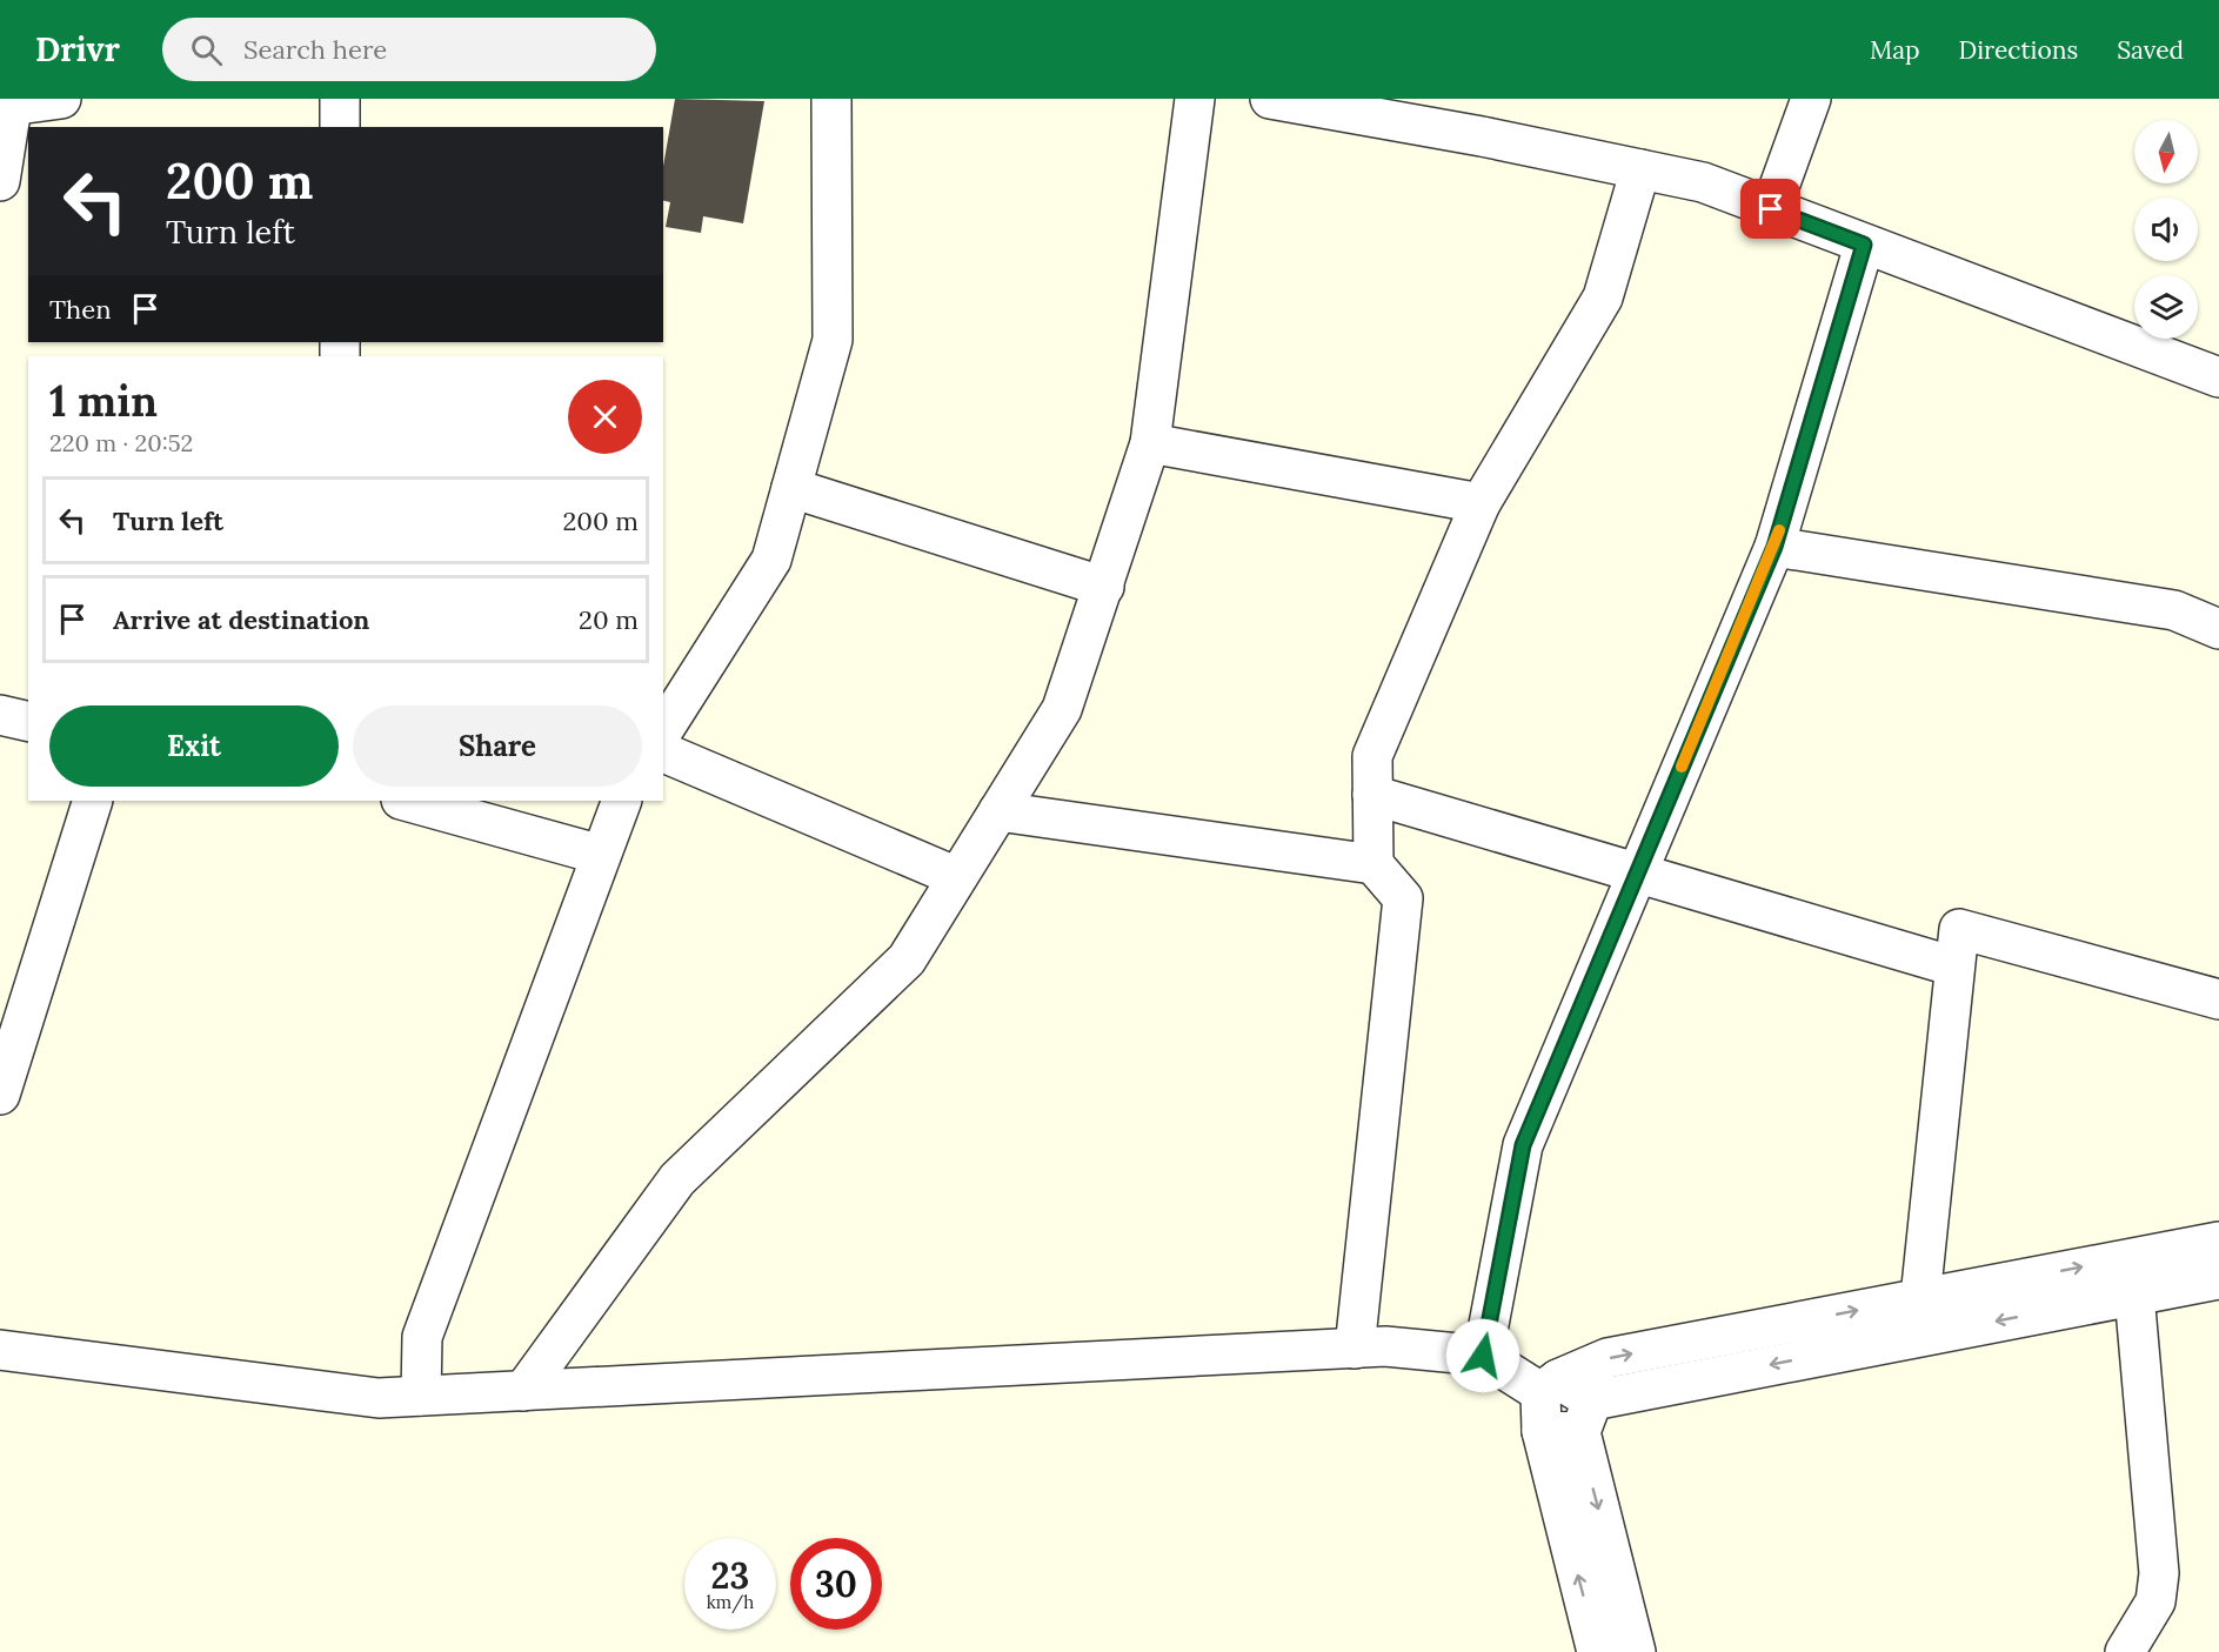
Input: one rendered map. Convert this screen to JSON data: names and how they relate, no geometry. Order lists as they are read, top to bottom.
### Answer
{
  "north": "bottom",
  "page": {
    "header": "Drivr",
    "search": "Search here",
    "nav": ["Map", "Directions", "Saved"],
    "turn": ["200 m", "Turn left"],
    "then": "Then",
    "heading": ["1 min", "220 m · 20:52"],
    "list": [
      {
        "name": "Turn left",
        "value": "200 m"
      },
      {
        "name": "Arrive at destination",
        "value": "20 m"
      }
    ],
    "buttons": ["Exit", "Share"],
    "speed": "23 km/h",
    "limit": "30"
  }
}
